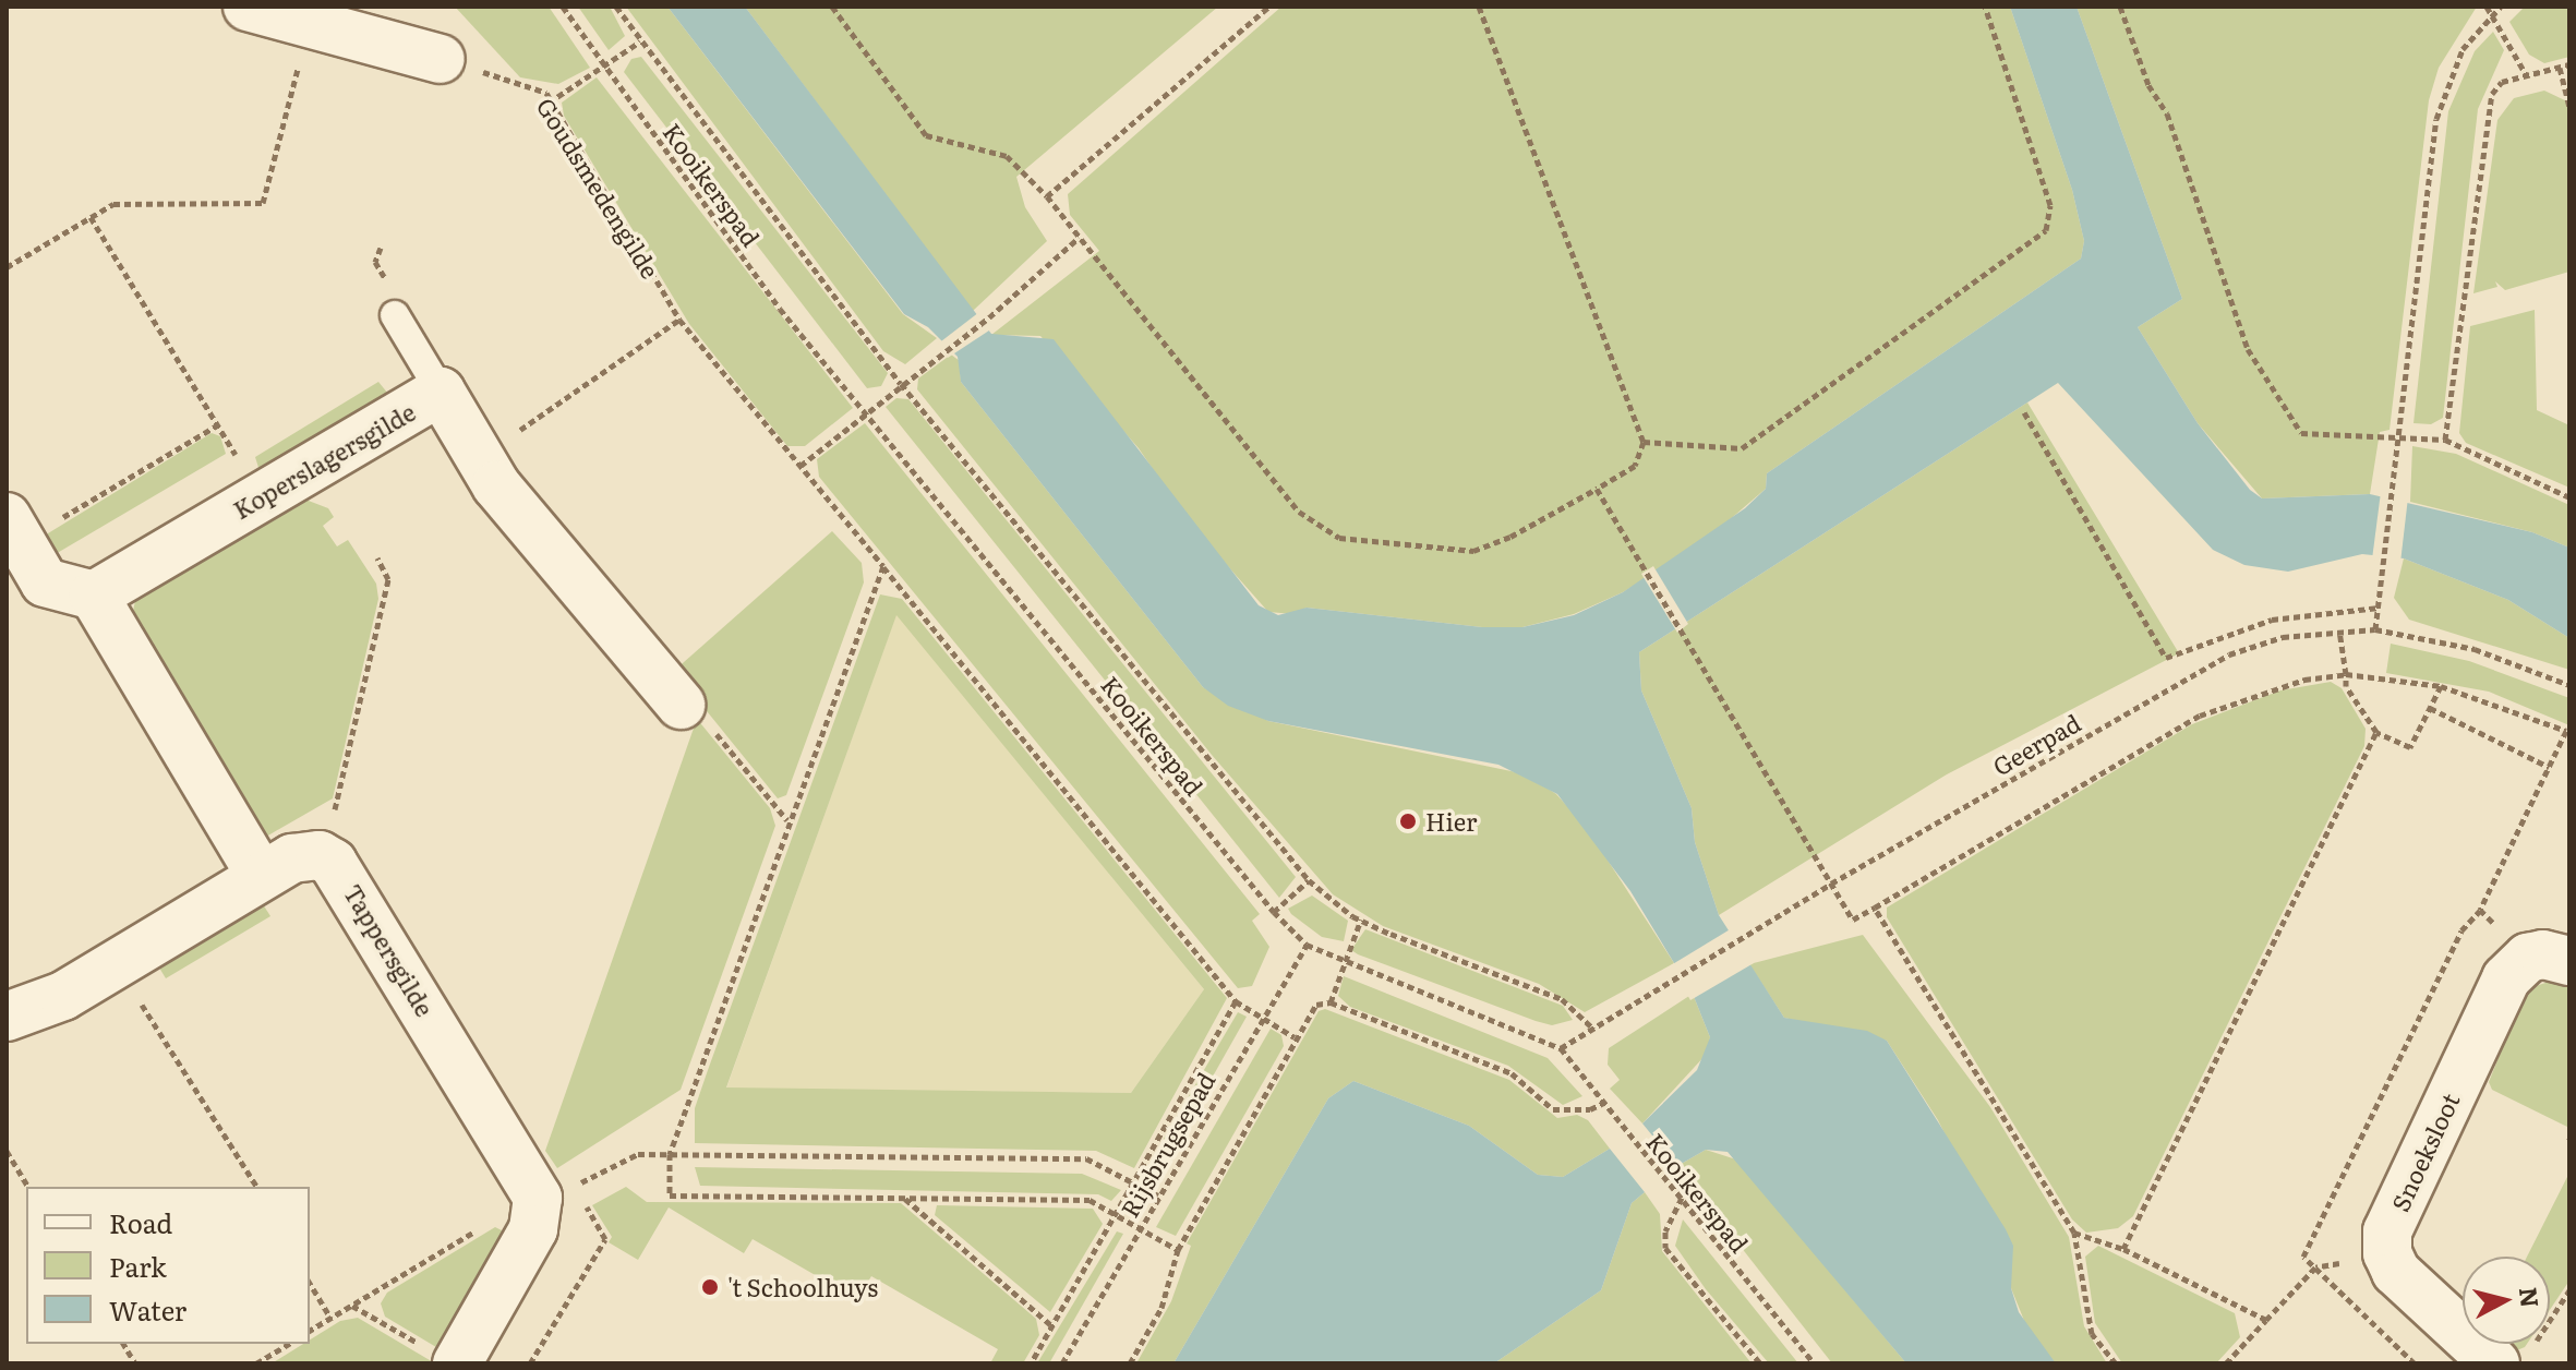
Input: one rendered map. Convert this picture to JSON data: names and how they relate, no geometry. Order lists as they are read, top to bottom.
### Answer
{
  "streets": {
    "street": ["Koperslagersgilde", "Tappersgilde", "Snoeksloot"],
    "path": [
      "Kooikerspad",
      "Goudsmedengilde",
      "Geerpad",
      "Rijsbrugsepad"
    ]
  },
  "crossings": [
    ["Kooikerspad", "Geerpad"],
    ["Kooikerspad", "Rijsbrugsepad"],
    ["Goudsmedengilde", "Rijsbrugsepad"]
  ],
  "places": ["Hier", "'t Schoolhuys"],
  "legend": ["Road", "Park", "Water"],
  "north": "right"
}
